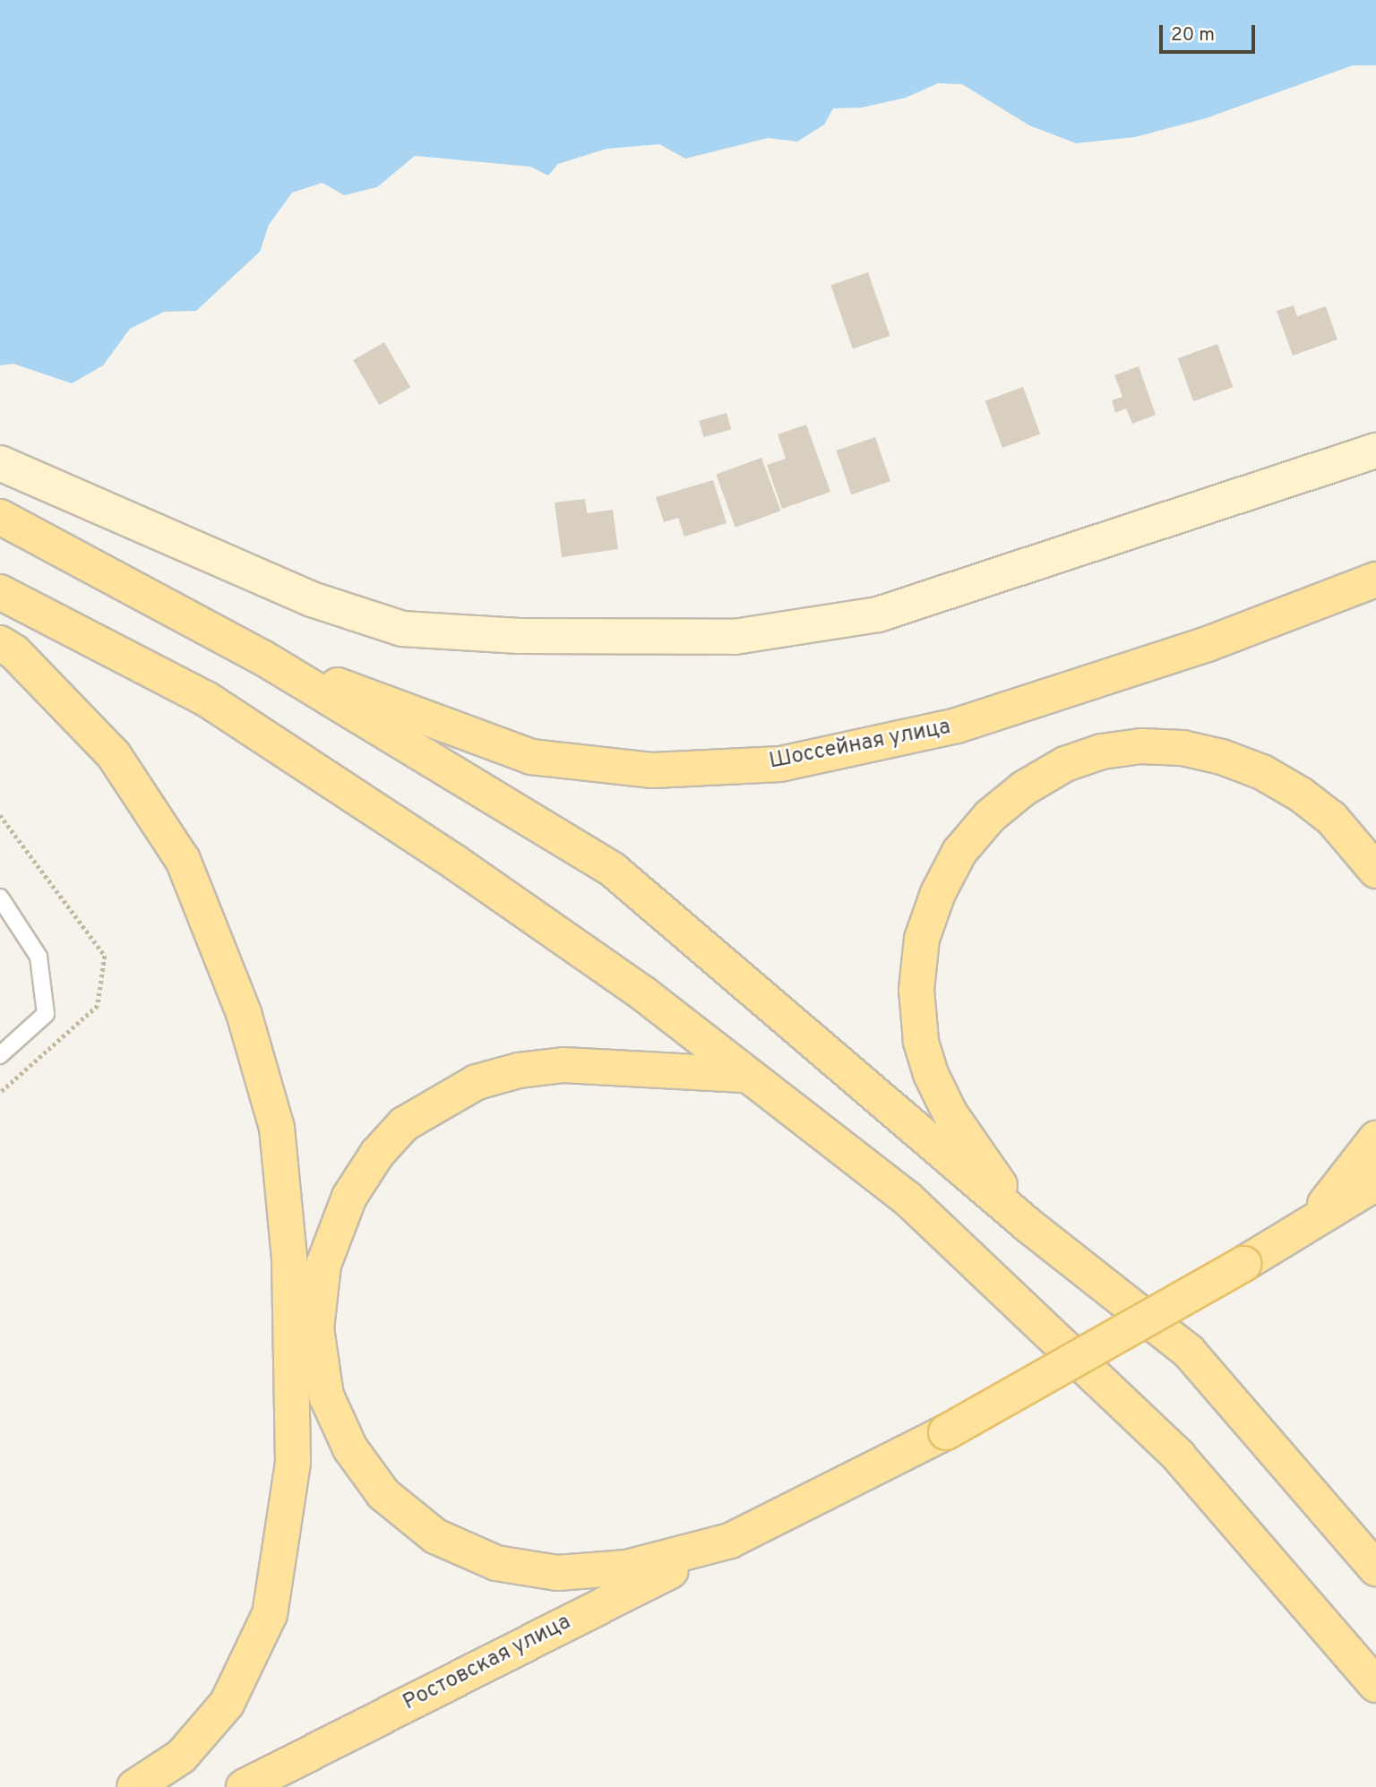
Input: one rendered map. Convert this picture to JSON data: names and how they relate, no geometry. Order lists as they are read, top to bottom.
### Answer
{
  "streets": {
    "main road": ["Шоссейная улица", "Ростовская улица"]
  },
  "scale_bar": "20 m"
}
